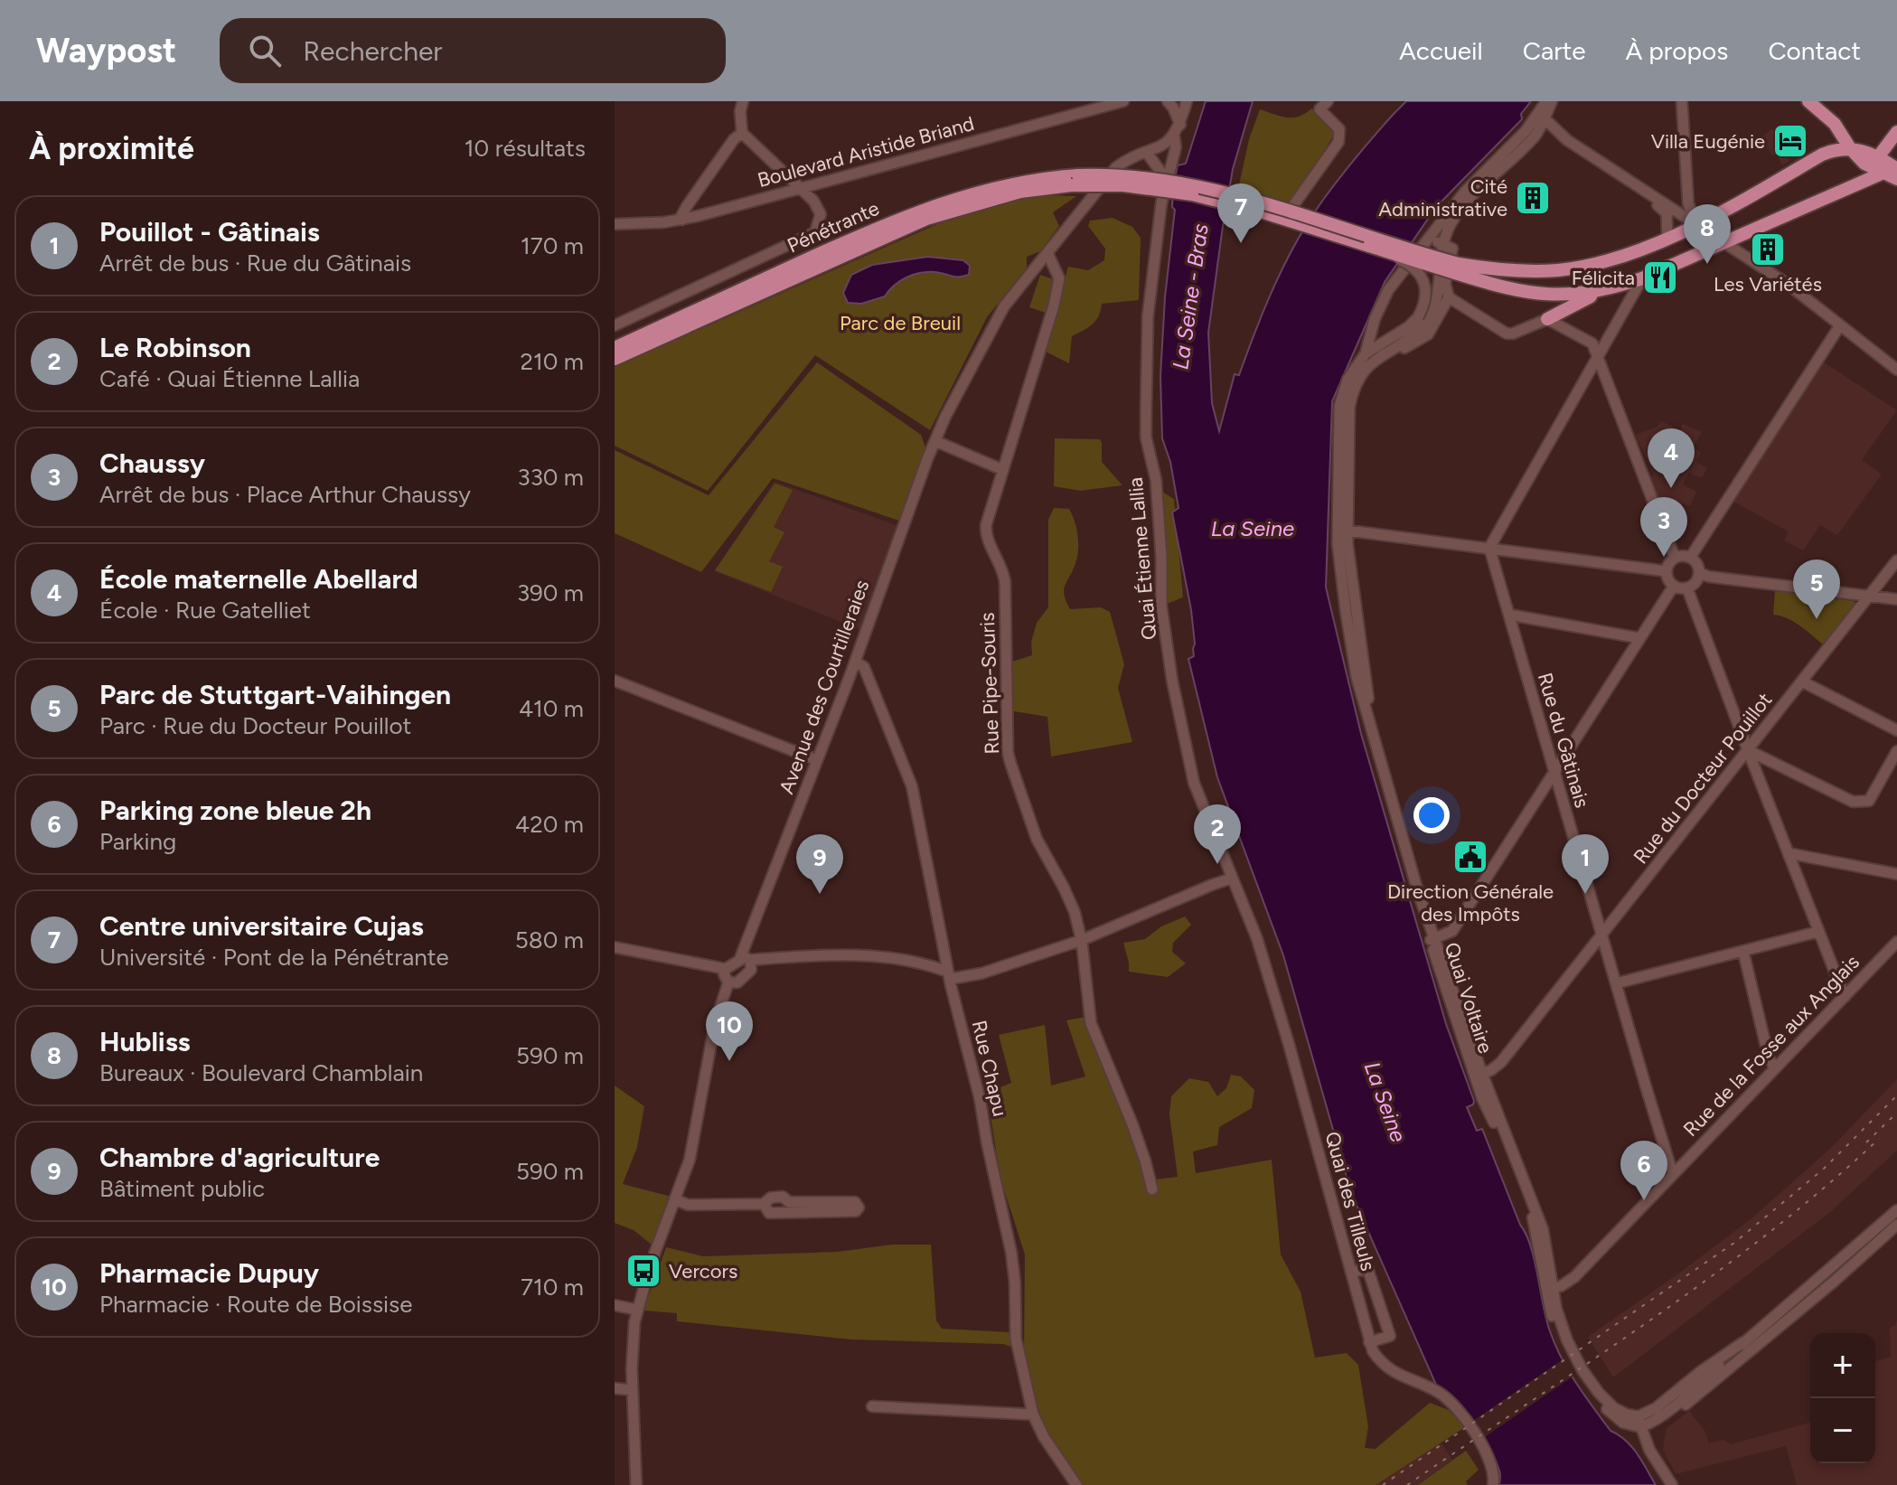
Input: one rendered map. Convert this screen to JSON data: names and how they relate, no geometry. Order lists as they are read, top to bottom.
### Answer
{
  "streets": {
    "main road": ["Pénétrante"],
    "street": [
      "Boulevard Aristide Briand",
      "Quai Étienne Lallia",
      "Rue Pipe-Souris",
      "Avenue des Courtilleraies",
      "Rue du Gâtinais",
      "Rue du Docteur Pouillot",
      "Quai Voltaire",
      "Rue de la Fosse aux Anglais",
      "Rue Chapu",
      "Quai des Tilleuls"
    ]
  },
  "crossings": [
    ["Quai Étienne Lallia", "Avenue des Courtilleraies"],
    ["Quai Étienne Lallia", "Quai des Tilleuls"],
    ["Rue Pipe-Souris", "Avenue des Courtilleraies"],
    ["Avenue des Courtilleraies", "Rue Chapu"],
    ["Rue du Gâtinais", "Rue du Docteur Pouillot"],
    ["Rue du Gâtinais", "Rue de la Fosse aux Anglais"],
    ["Rue du Docteur Pouillot", "Quai Voltaire"],
    ["Quai Voltaire", "Rue de la Fosse aux Anglais"]
  ],
  "water": ["La Seine - Bras", "La Seine"],
  "parks": ["Parc de Breuil"],
  "places": {
    "hotel": ["Villa Eugénie"],
    "building": ["Cité Administrative", "Les Variétés"],
    "restaurant": ["Félicita"],
    "public building": ["Direction Générale des Impôts"],
    "bus stop": ["Vercors"]
  },
  "page": {
    "header": "Waypost",
    "search": "Rechercher",
    "nav": [
      "Accueil",
      "Carte",
      "À propos",
      "Contact"
    ],
    "heading": ["À proximité", "10 résultats"],
    "pins": [
      "7",
      "8",
      "4",
      "3",
      "5",
      "2",
      "1",
      "9",
      "10",
      "6"
    ],
    "list": [
      {
        "mark": "1",
        "name": "Pouillot - Gâtinais",
        "note": "Arrêt de bus · Rue du Gâtinais",
        "value": "170 m"
      },
      {
        "mark": "2",
        "name": "Le Robinson",
        "note": "Café · Quai Étienne Lallia",
        "value": "210 m"
      },
      {
        "mark": "3",
        "name": "Chaussy",
        "note": "Arrêt de bus · Place Arthur Chaussy",
        "value": "330 m"
      },
      {
        "mark": "4",
        "name": "École maternelle Abellard",
        "note": "École · Rue Gatelliet",
        "value": "390 m"
      },
      {
        "mark": "5",
        "name": "Parc de Stuttgart-Vaihingen",
        "note": "Parc · Rue du Docteur Pouillot",
        "value": "410 m"
      },
      {
        "mark": "6",
        "name": "Parking zone bleue 2h",
        "note": "Parking",
        "value": "420 m"
      },
      {
        "mark": "7",
        "name": "Centre universitaire Cujas",
        "note": "Université · Pont de la Pénétrante",
        "value": "580 m"
      },
      {
        "mark": "8",
        "name": "Hubliss",
        "note": "Bureaux · Boulevard Chamblain",
        "value": "590 m"
      },
      {
        "mark": "9",
        "name": "Chambre d'agriculture",
        "note": "Bâtiment public",
        "value": "590 m"
      },
      {
        "mark": "10",
        "name": "Pharmacie Dupuy",
        "note": "Pharmacie · Route de Boissise",
        "value": "710 m"
      }
    ],
    "map_buttons": ["+", "−"]
  }
}
